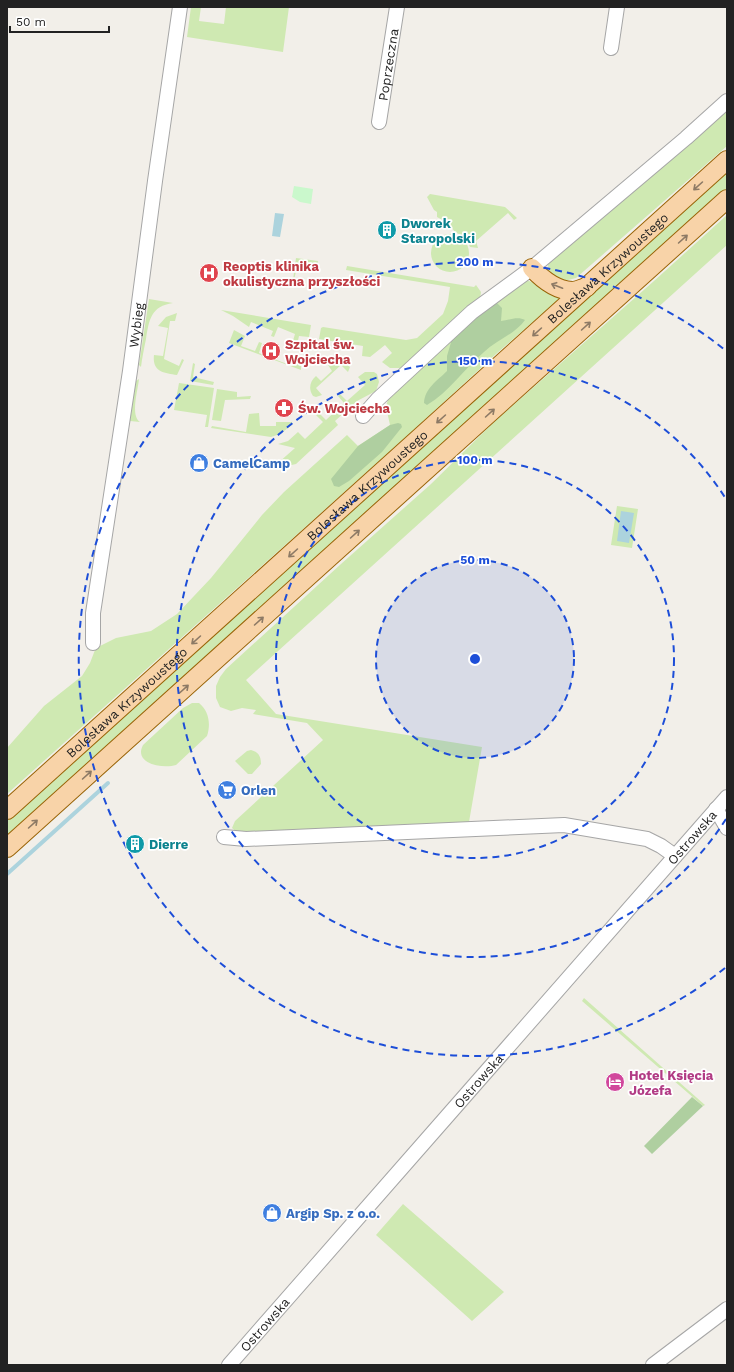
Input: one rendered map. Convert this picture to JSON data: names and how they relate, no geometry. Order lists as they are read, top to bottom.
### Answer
{
  "streets": {
    "main road": ["Bolesława Krzywoustego"],
    "street": ["Poprzeczna", "Wybieg", "Ostrowska"]
  },
  "places": {
    "building": ["Dworek Staropolski", "Dierre"],
    "hospital": ["Reoptis klinika okulistyczna przyszłości", "Szpital św. Wojciecha"],
    "pharmacy": ["Św. Wojciecha"],
    "shop": ["CamelCamp", "Argip Sp. z o.o."],
    "supermarket": ["Orlen"],
    "hotel": ["Hotel Księcia Józefa"]
  },
  "scale_bar": "50 m",
  "rings": [
    "200 m",
    "150 m",
    "100 m",
    "50 m"
  ]
}
